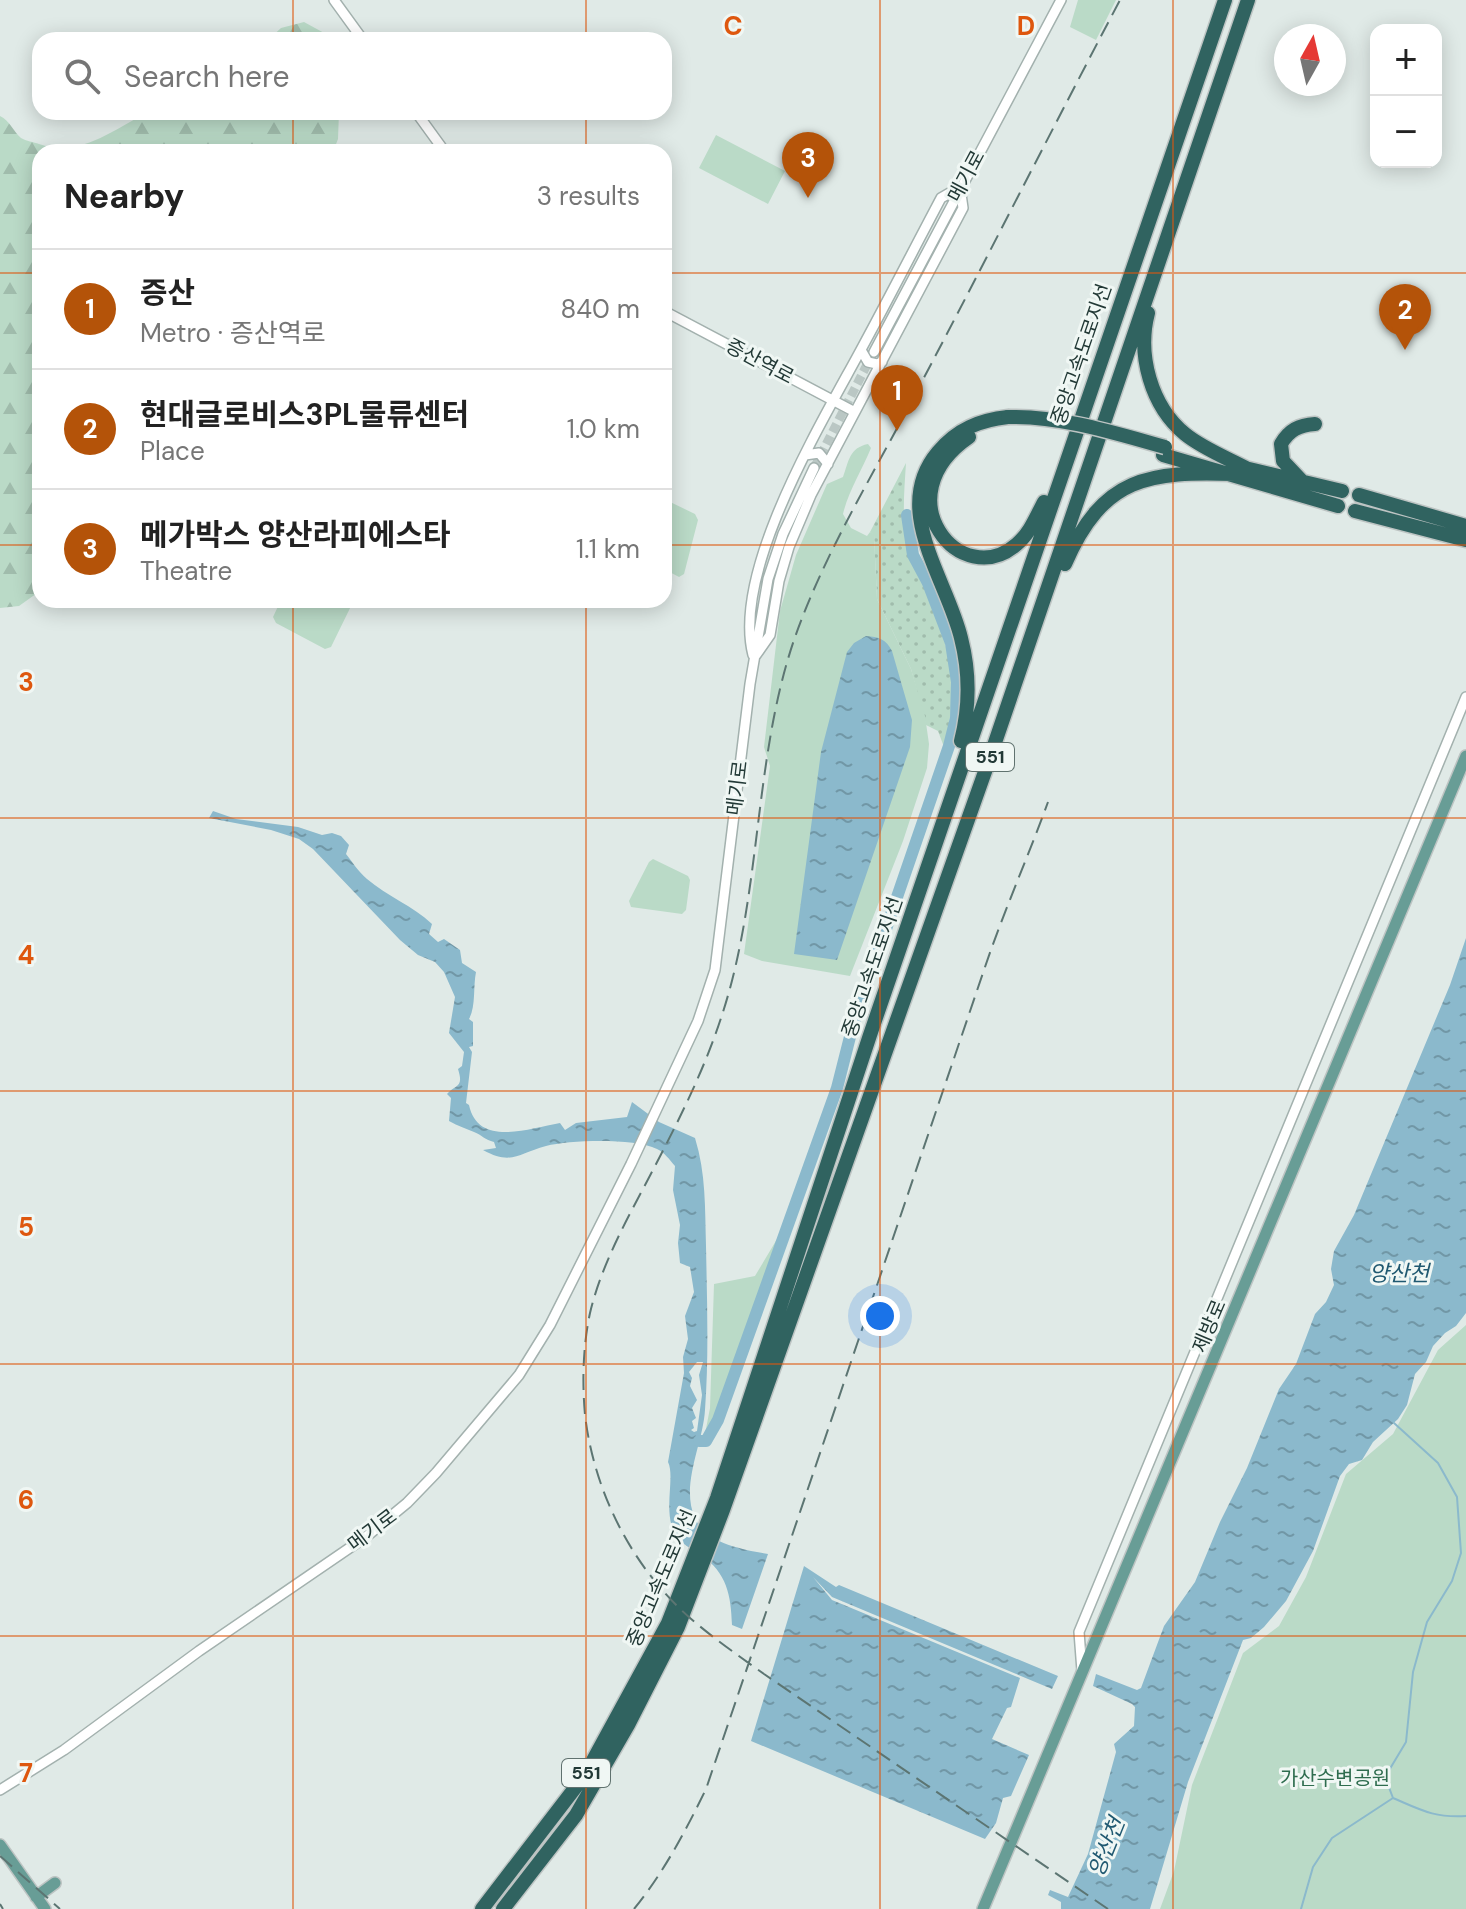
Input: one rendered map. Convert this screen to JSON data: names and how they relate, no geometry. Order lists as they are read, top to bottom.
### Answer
{
  "streets": {
    "highway": ["중앙고속도로지선", "551"],
    "main road": ["제방로"],
    "street": ["메기로", "증산역로"]
  },
  "water": ["양산천"],
  "parks": ["가산수변공원"],
  "north": "top",
  "page": {
    "map_buttons": ["+", "−"],
    "search": "Search here",
    "pins": ["3", "2", "1"],
    "heading": ["Nearby", "3 results"],
    "list": [
      {
        "mark": "1",
        "name": "증산",
        "note": "Metro · 증산역로",
        "value": "840 m"
      },
      {
        "mark": "2",
        "name": "현대글로비스3PL물류센터",
        "note": "Place",
        "value": "1.0 km"
      },
      {
        "mark": "3",
        "name": "메가박스 양산라피에스타",
        "note": "Theatre",
        "value": "1.1 km"
      }
    ]
  },
  "grid": {
    "columns": ["C", "D"],
    "rows": [
      "3",
      "4",
      "5",
      "6",
      "7"
    ]
  }
}
